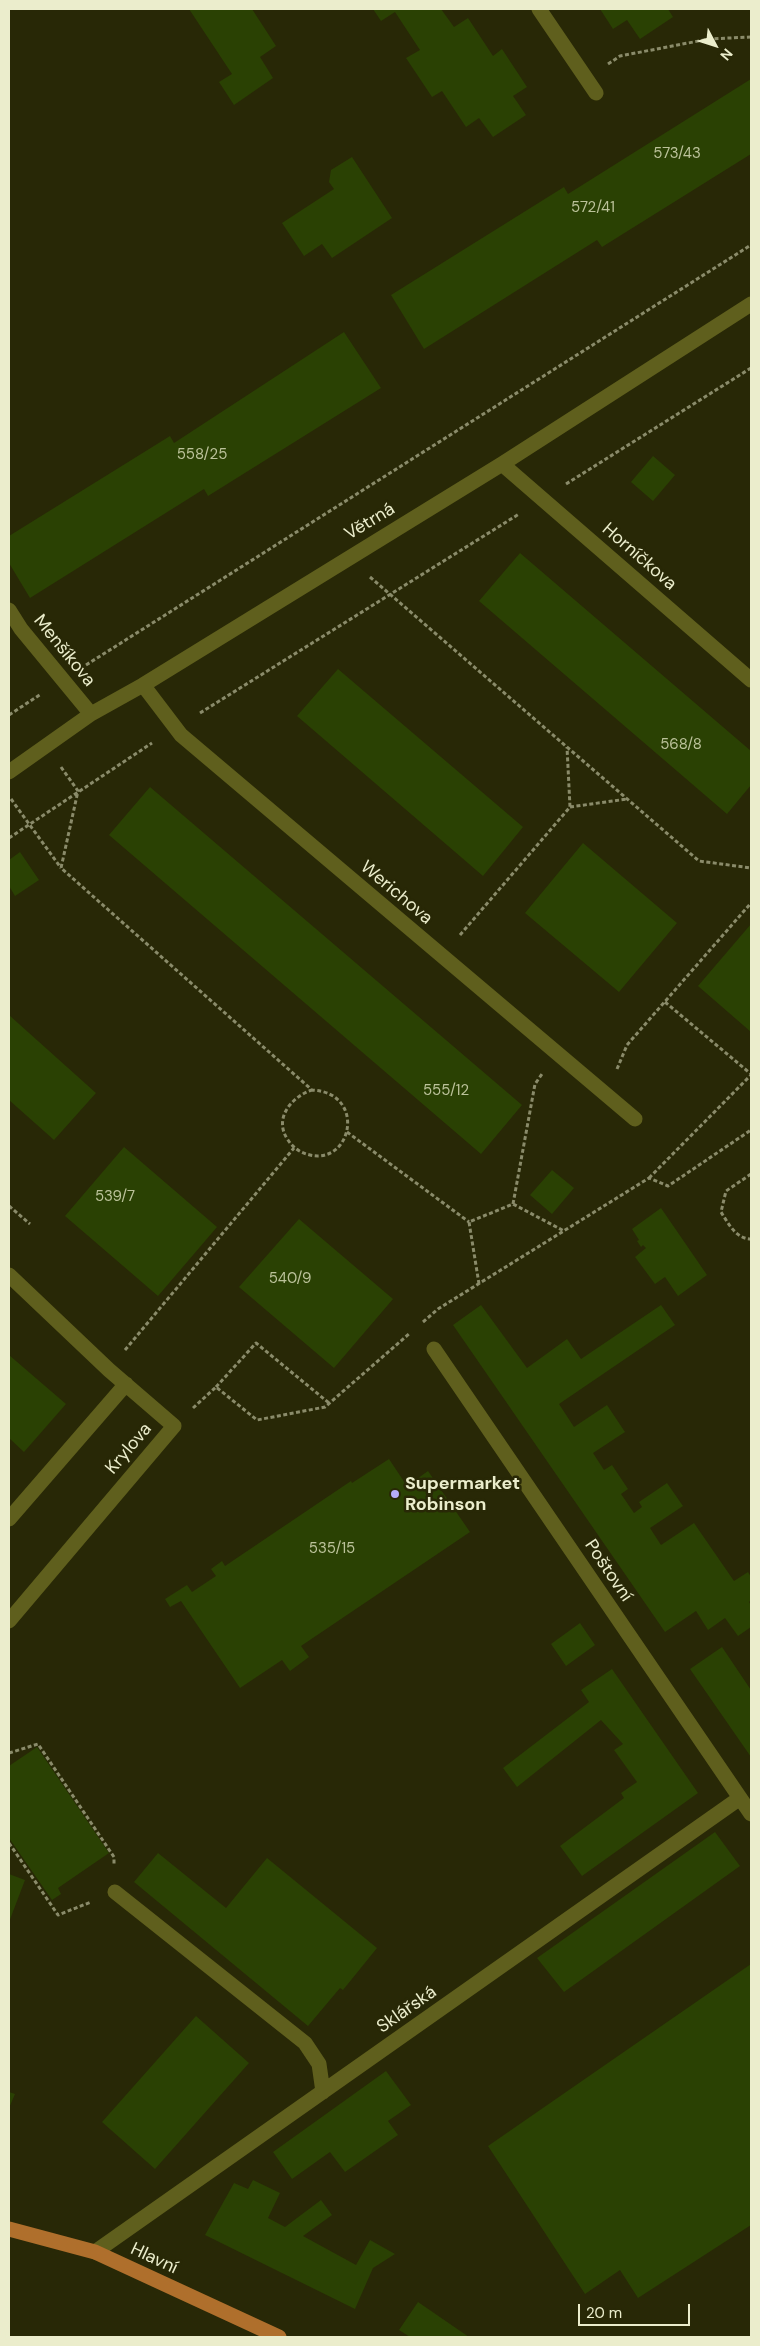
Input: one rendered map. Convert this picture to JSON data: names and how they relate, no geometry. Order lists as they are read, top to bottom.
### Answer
{
  "streets": {
    "main road": ["Hlavní"],
    "street": [
      "Větrná",
      "Horníčkova",
      "Menšíkova",
      "Werichova",
      "Krylova",
      "Poštovní",
      "Sklářská"
    ]
  },
  "crossings": [
    ["Větrná", "Horníčkova"],
    ["Větrná", "Menšíkova"],
    ["Větrná", "Werichova"],
    ["Poštovní", "Sklářská"],
    ["Sklářská", "Hlavní"]
  ],
  "places": ["Supermarket Robinson"],
  "house_numbers": [
    "573/43",
    "572/41",
    "558/25",
    "568/8",
    "555/12",
    "539/7",
    "540/9",
    "535/15"
  ],
  "scale_bar": "20 m",
  "north": "bottom right"
}
